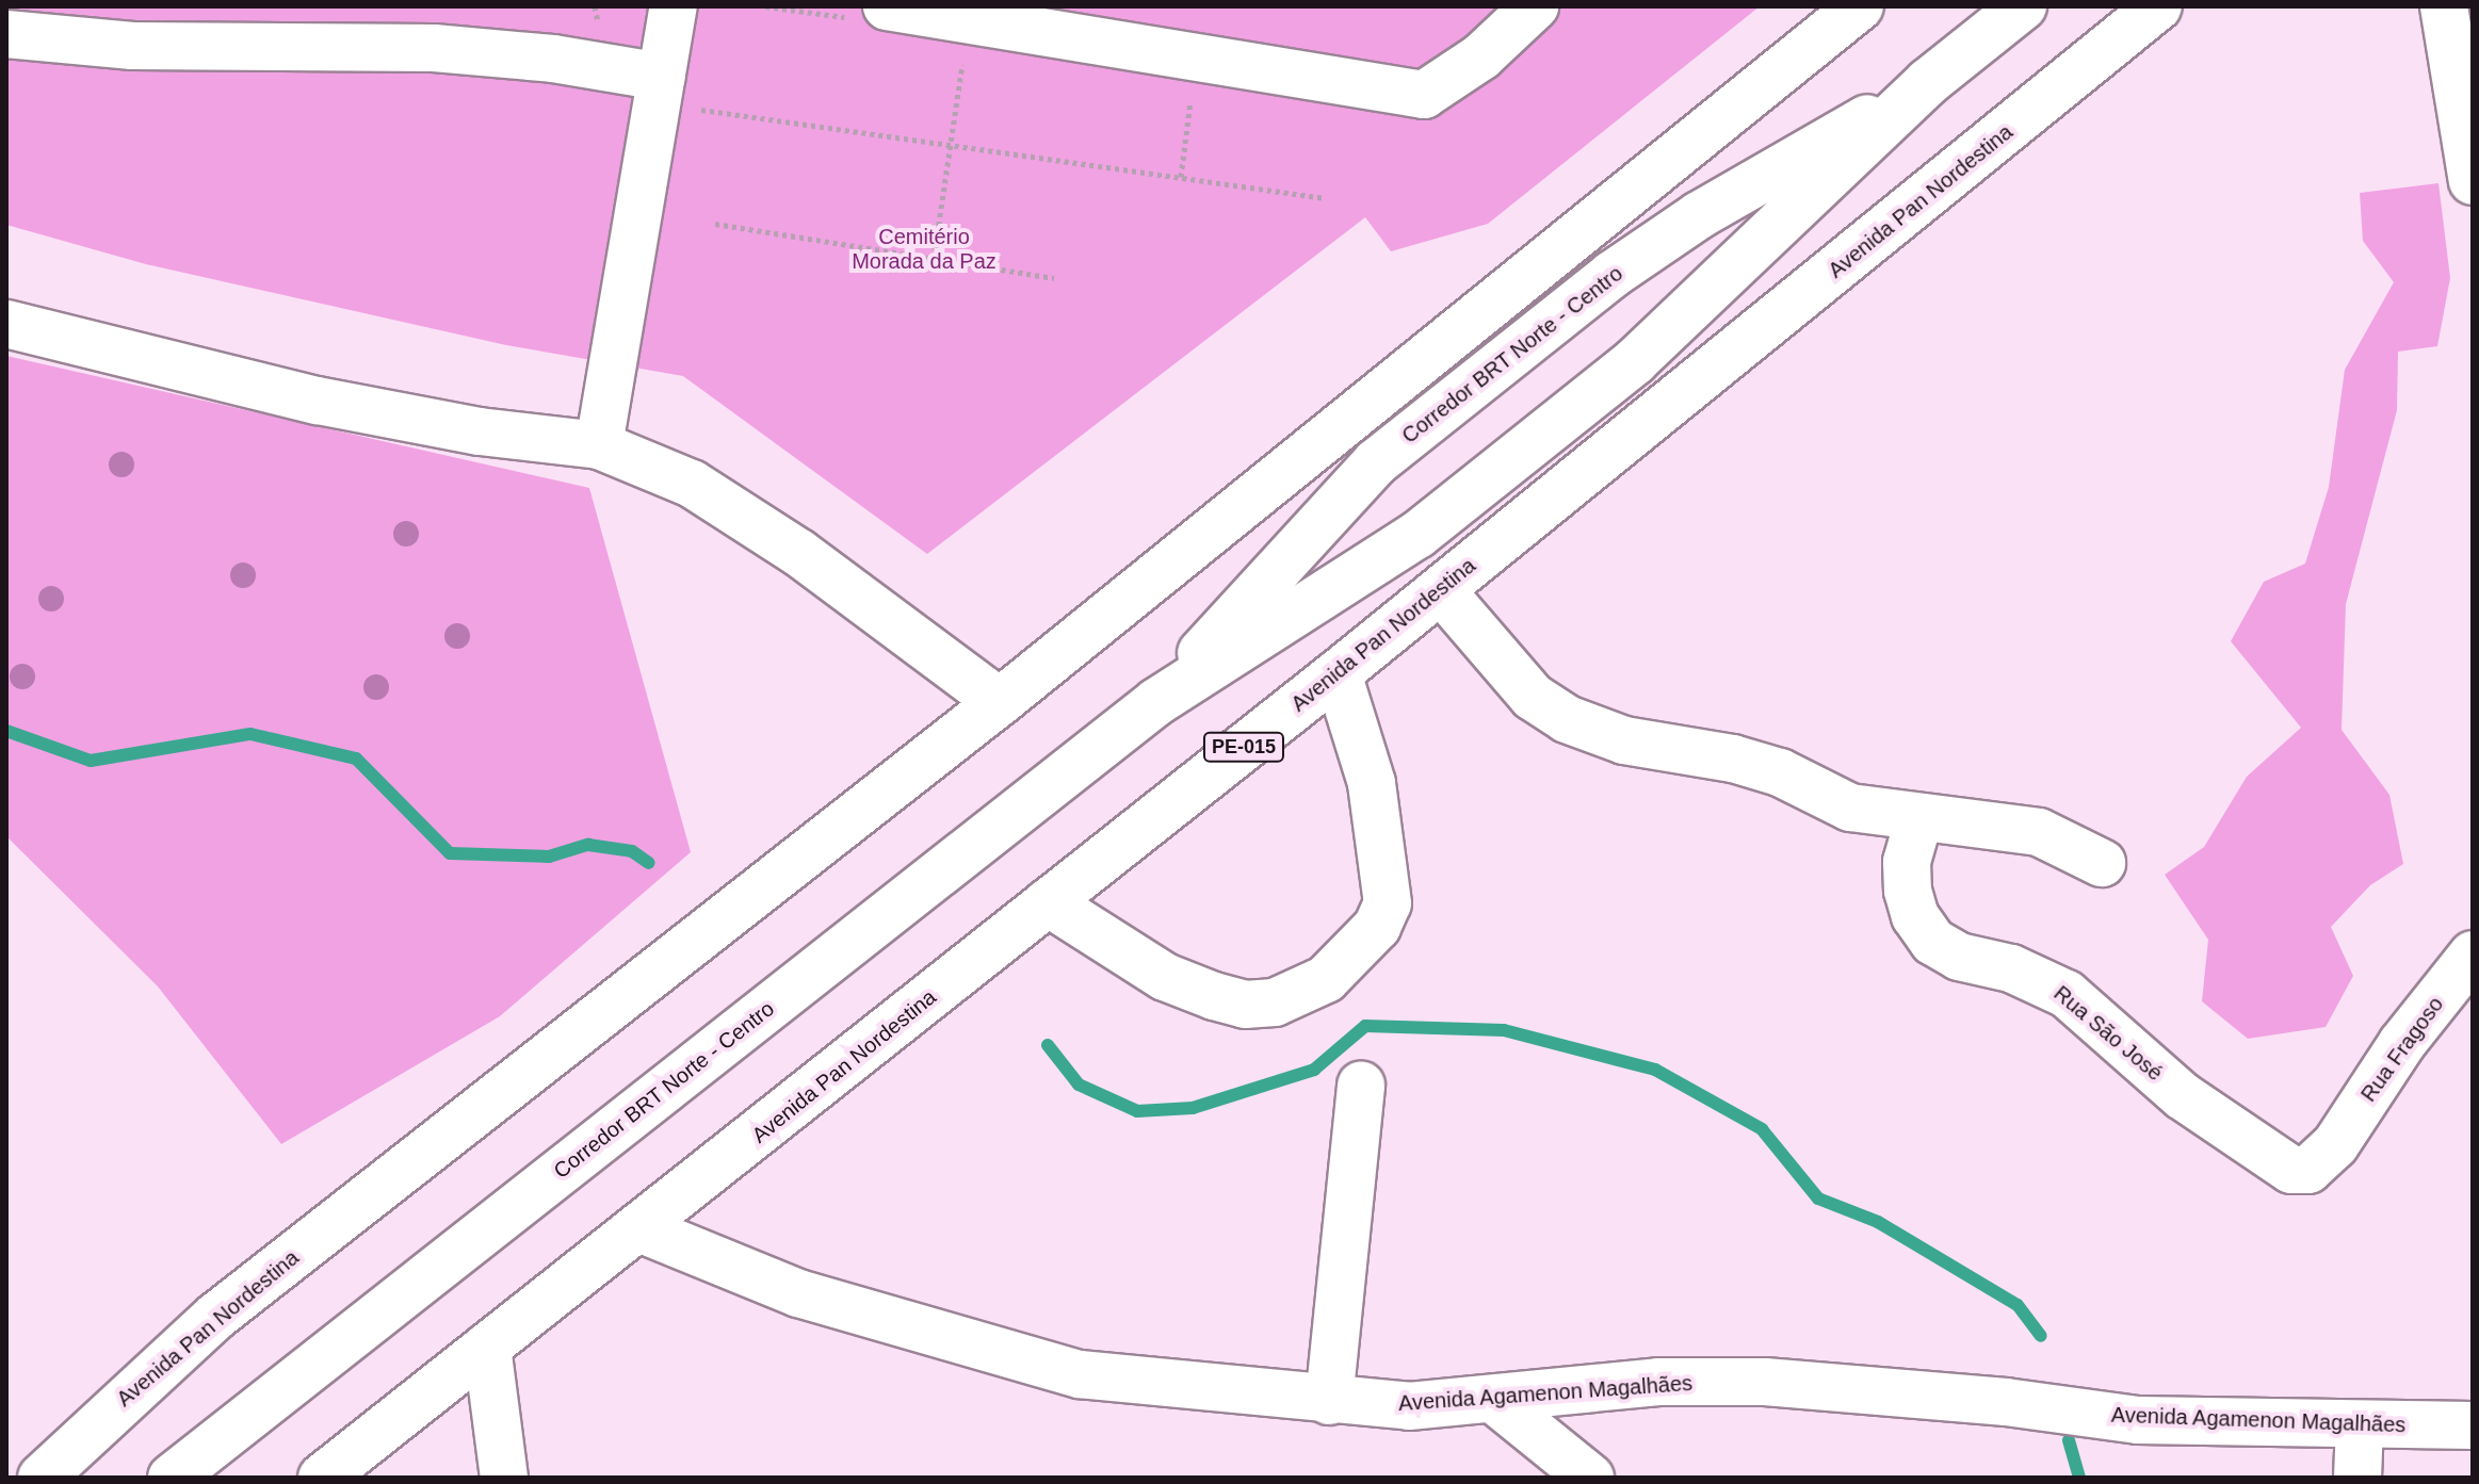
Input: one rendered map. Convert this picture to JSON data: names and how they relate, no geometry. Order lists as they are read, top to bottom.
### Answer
{
  "streets": {
    "main road": [
      "Avenida Pan Nordestina",
      "Corredor BRT Norte - Centro",
      "PE-015",
      "Rua São José",
      "Rua Fragoso",
      "Avenida Agamenon Magalhães"
    ]
  },
  "crossings": [
    ["Avenida Pan Nordestina", "Avenida Agamenon Magalhães"],
    ["Rua São José", "Rua Fragoso"]
  ],
  "parks": ["Cemitério Morada da Paz"]
}
